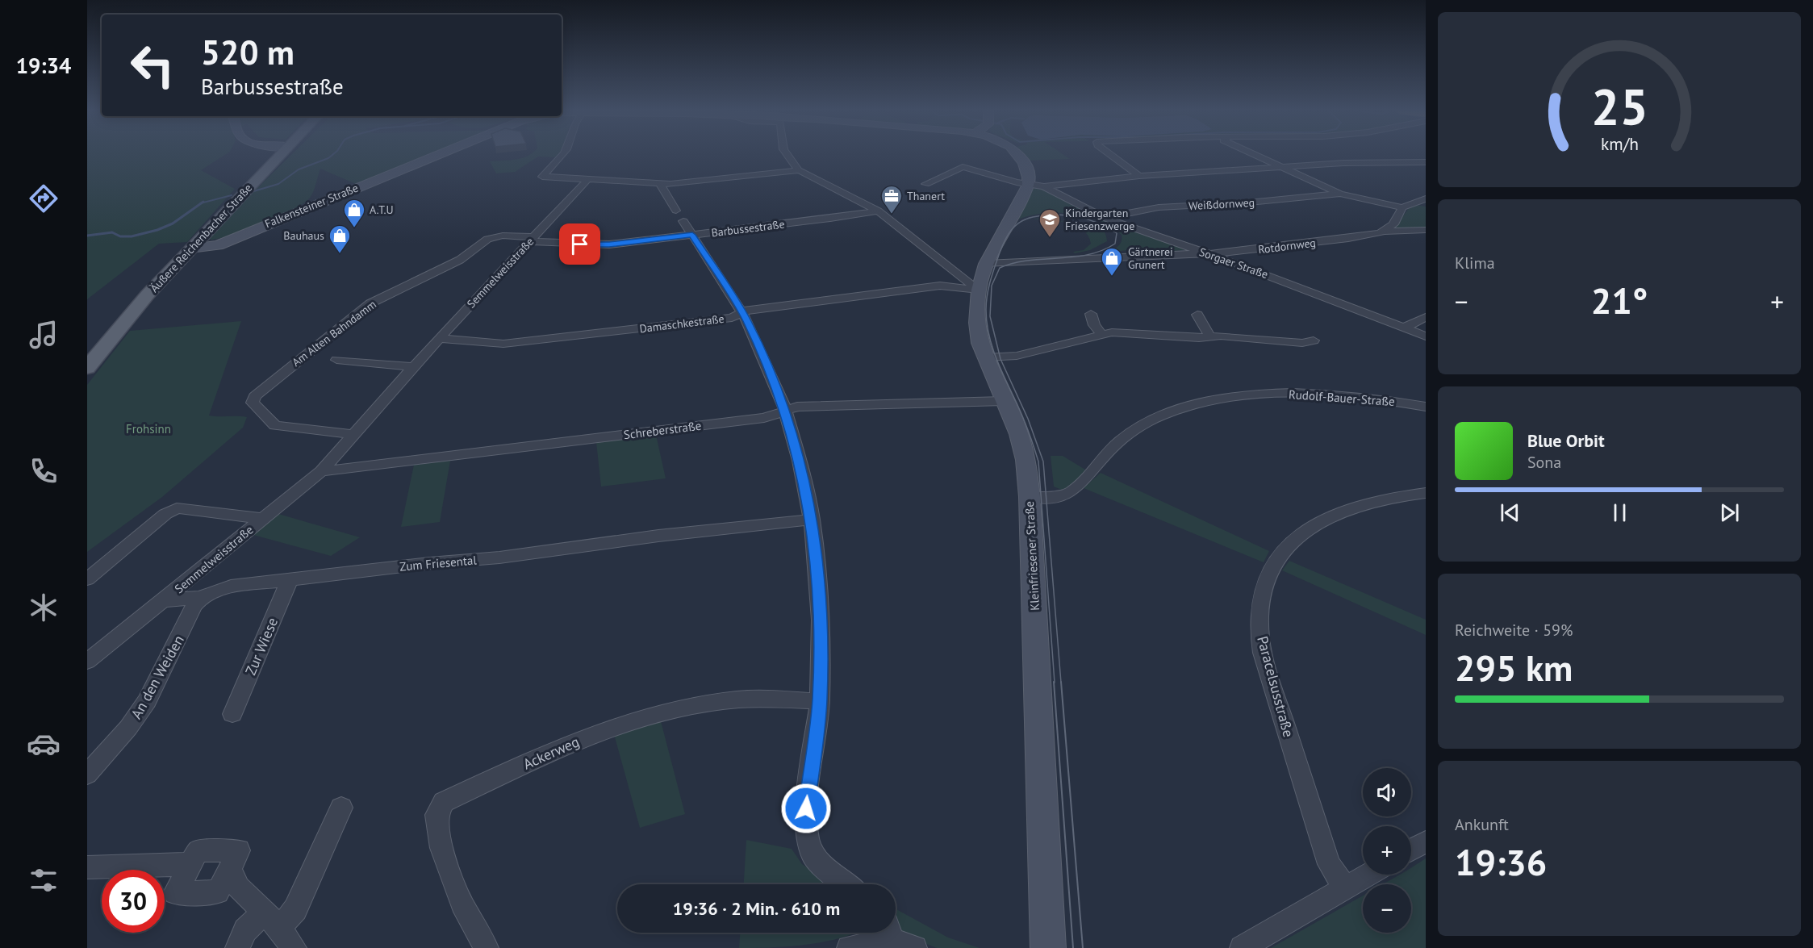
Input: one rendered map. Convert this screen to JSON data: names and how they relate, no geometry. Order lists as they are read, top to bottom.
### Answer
{
  "streets": {
    "main road": ["Falkensteiner Straße", "Äußere Reichenbacher Straße", "Kleinfriesener Straße"],
    "street": [
      "Weißdornweg",
      "Barbussestraße",
      "Rotdornweg",
      "Sorgaer Straße",
      "Semmelweisstraße",
      "Damaschkestraße",
      "Am Alten Bahndamm",
      "Rudolf-Bauer-Straße",
      "Schreberstraße",
      "Zum Friesental",
      "Zur Wiese",
      "An den Weiden",
      "Paracelsusstraße",
      "Ackerweg"
    ]
  },
  "crossings": [
    ["Weißdornweg", "Sorgaer Straße"],
    ["Falkensteiner Straße", "Äußere Reichenbacher Straße"],
    ["Barbussestraße", "Semmelweisstraße"],
    ["Barbussestraße", "Am Alten Bahndamm"],
    ["Rotdornweg", "Sorgaer Straße"],
    ["Rotdornweg", "Kleinfriesener Straße"],
    ["Semmelweisstraße", "Damaschkestraße"],
    ["Semmelweisstraße", "Am Alten Bahndamm"],
    ["Semmelweisstraße", "Schreberstraße"],
    ["Semmelweisstraße", "Zum Friesental"],
    ["Damaschkestraße", "Kleinfriesener Straße"],
    ["Rudolf-Bauer-Straße", "Kleinfriesener Straße"],
    ["Schreberstraße", "Kleinfriesener Straße"],
    ["Zum Friesental", "Zur Wiese"],
    ["Zum Friesental", "An den Weiden"]
  ],
  "parks": ["Frohsinn"],
  "places": {
    "office": ["Thanert"],
    "shop": ["A.T.U", "Bauhaus", "Gärtnerei Grunert"],
    "school or university": ["Kindergarten Friesenzwerge"]
  },
  "page": {
    "tabs": "19:34",
    "turn": ["520 m", "Barbussestraße"],
    "tile": [
      "Klima",
      ["Reichweite · 59%", "295 km"],
      ["Ankunft", "19:36"]
    ],
    "heat": ["−", "21°", "+"],
    "song": ["Blue Orbit", "Sona"],
    "map_buttons": ["+", "−"],
    "limit": "30",
    "trip": "19:36 · 2 Min. · 610 m",
    "gauge": ["25", "km/h"]
  }
}
